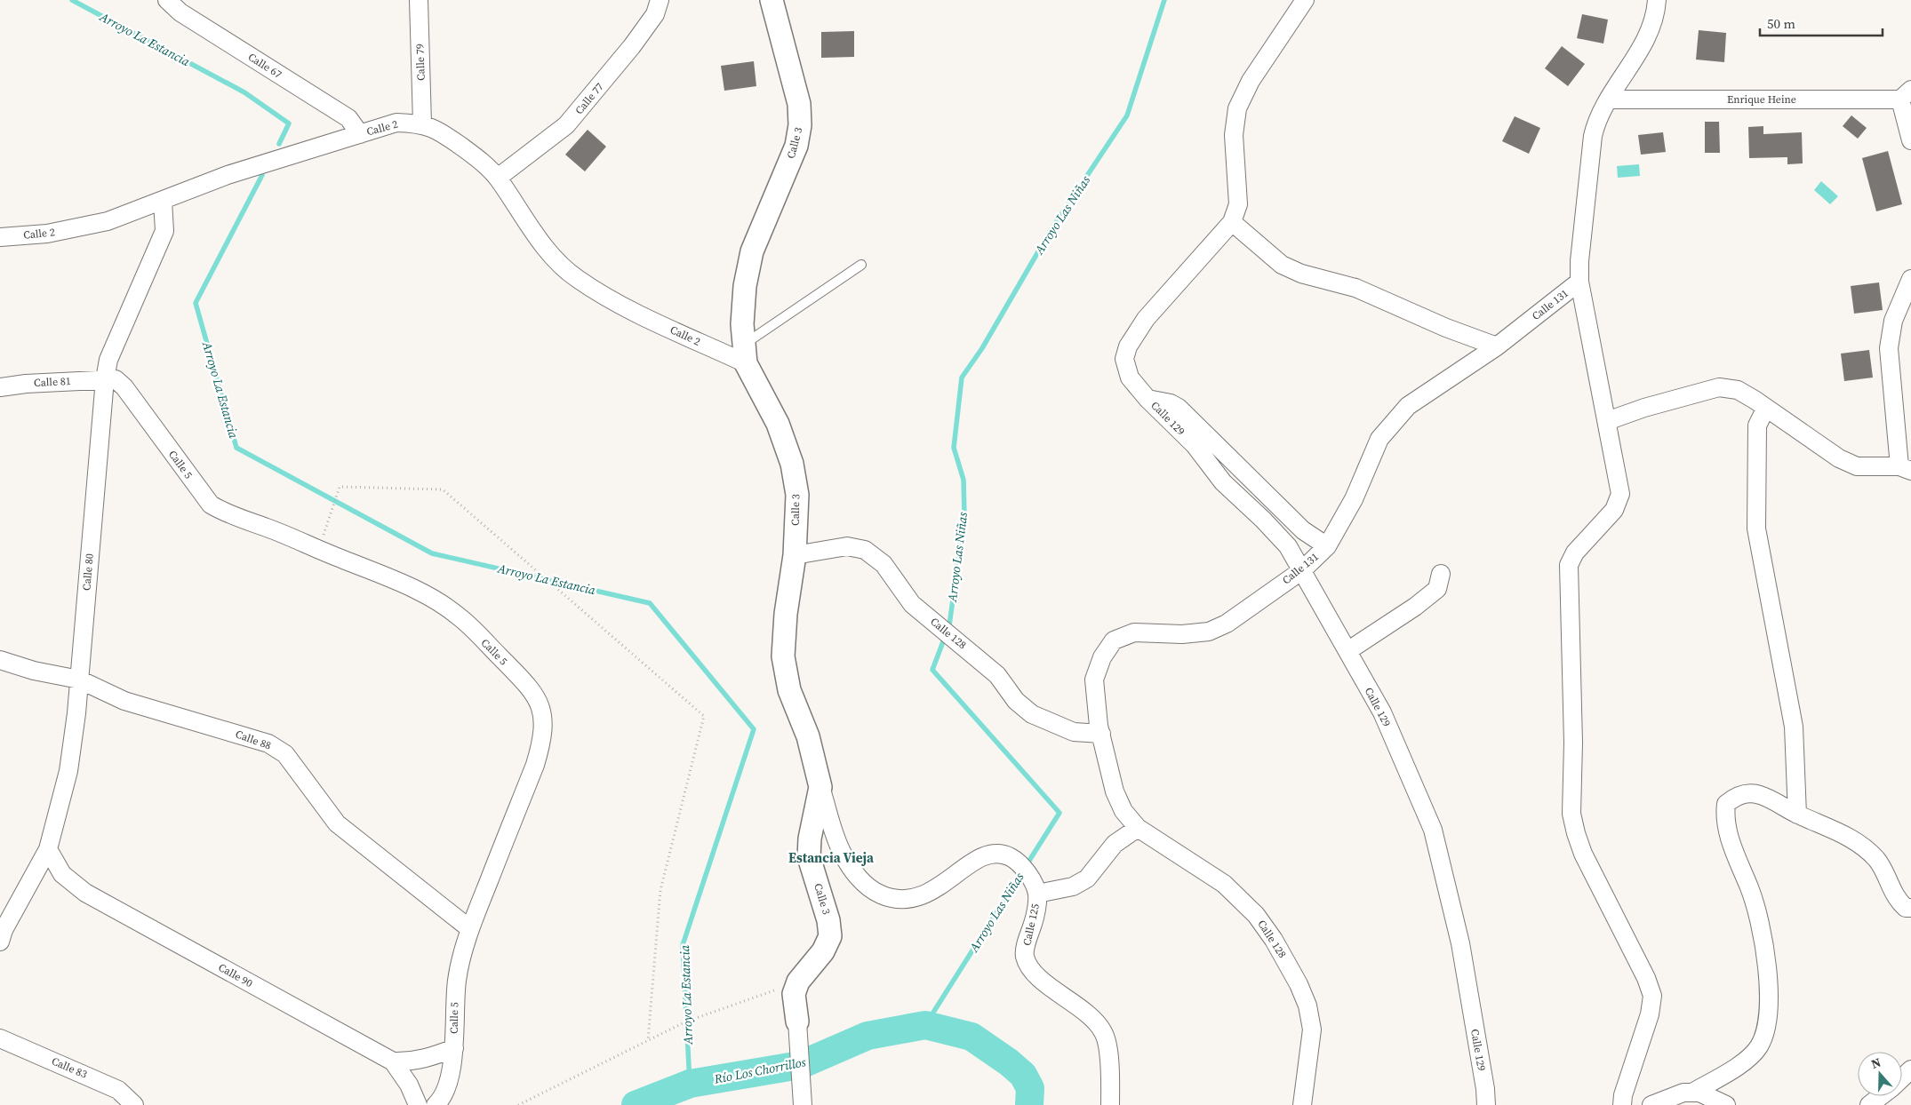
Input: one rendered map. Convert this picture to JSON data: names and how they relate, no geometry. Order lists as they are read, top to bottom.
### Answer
{
  "streets": {
    "street": [
      "Calle 79",
      "Calle 67",
      "Calle 77",
      "Enrique Heine",
      "Calle 2",
      "Calle 3",
      "Calle 131",
      "Calle 81",
      "Calle 129",
      "Calle 5",
      "Calle 80",
      "Calle 128",
      "Calle 88",
      "Calle 125",
      "Calle 90",
      "Calle 83"
    ]
  },
  "crossings": [
    ["Calle 79", "Calle 2"],
    ["Calle 67", "Calle 2"],
    ["Calle 77", "Calle 2"],
    ["Calle 2", "Calle 3"],
    ["Calle 2", "Calle 80"],
    ["Calle 3", "Calle 128"],
    ["Calle 3", "Calle 125"],
    ["Calle 131", "Calle 129"],
    ["Calle 131", "Calle 128"],
    ["Calle 81", "Calle 5"],
    ["Calle 81", "Calle 80"],
    ["Calle 5", "Calle 80"],
    ["Calle 5", "Calle 88"],
    ["Calle 80", "Calle 88"],
    ["Calle 80", "Calle 90"]
  ],
  "districts": ["Estancia Vieja"],
  "water": ["Arroyo La Estancia", "Arroyo Las Niñas", "Río Los Chorrillos"],
  "scale_bar": "50 m",
  "north": "top"
}
